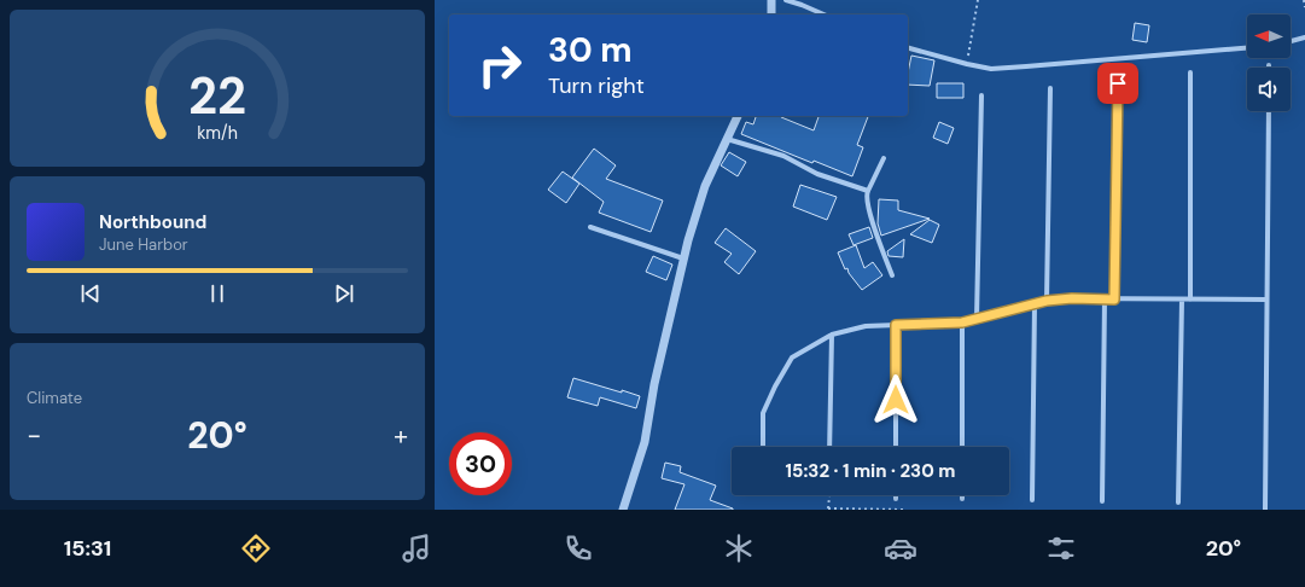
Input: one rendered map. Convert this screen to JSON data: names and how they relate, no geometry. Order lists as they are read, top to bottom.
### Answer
{
  "north": "left",
  "page": {
    "turn": ["30 m", "Turn right"],
    "song": ["Northbound", "June Harbor"],
    "tile": "Climate",
    "heat": ["−", "20°", "+"],
    "limit": "30",
    "trip": "15:32 · 1 min · 230 m",
    "tabs": ["15:31", "20°"],
    "gauge": ["22", "km/h"]
  }
}
